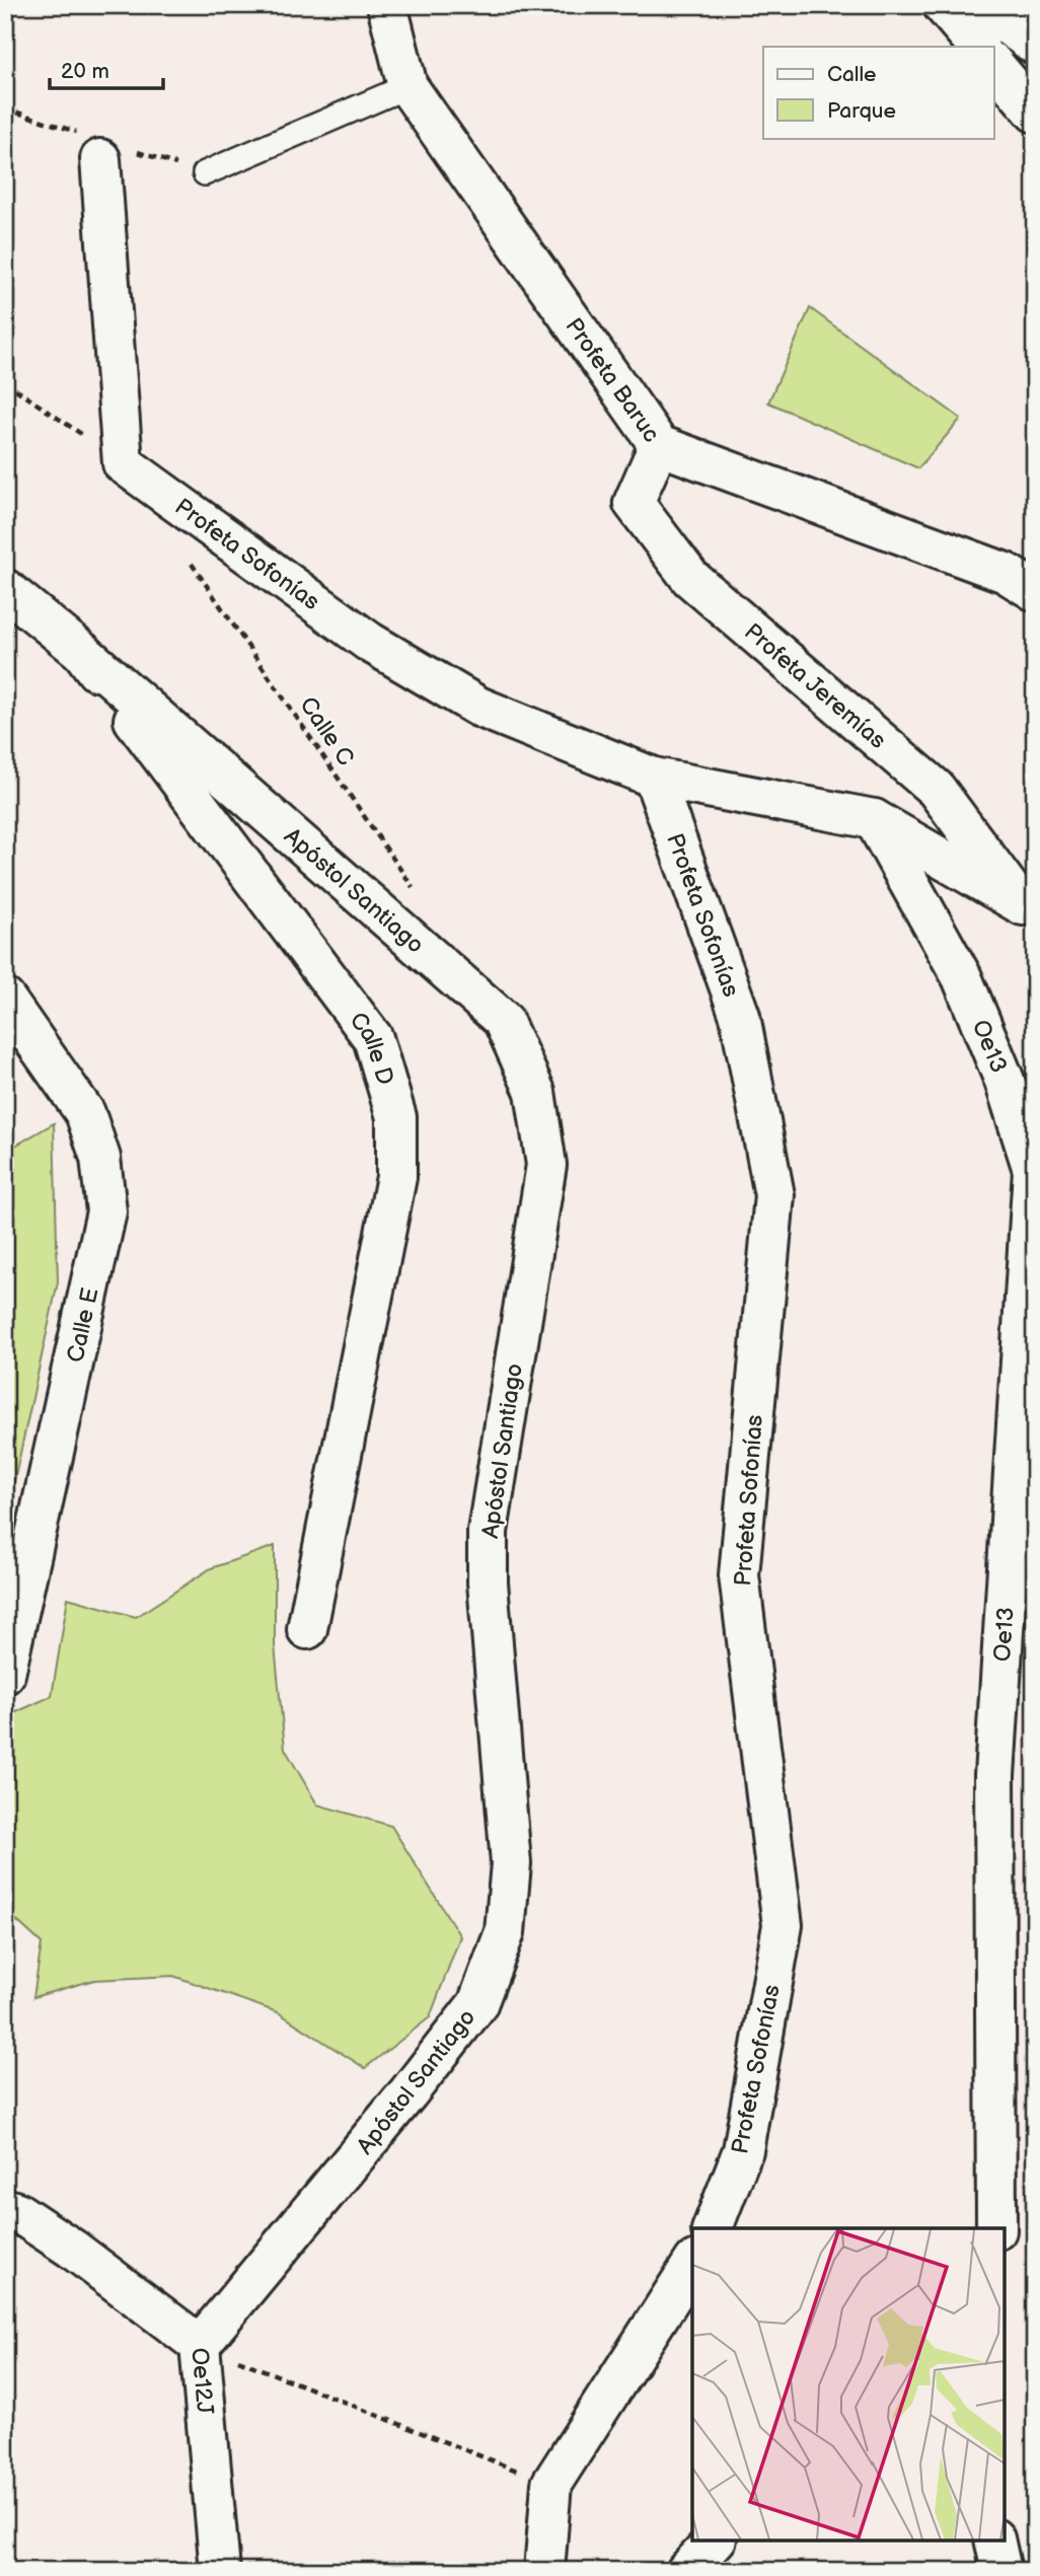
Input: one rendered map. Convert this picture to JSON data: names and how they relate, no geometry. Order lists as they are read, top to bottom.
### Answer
{
  "streets": {
    "street": [
      "Profeta Baruc",
      "Profeta Sofonías",
      "Profeta Jeremías",
      "Apóstol Santiago",
      "Oe13",
      "Calle D",
      "Calle E",
      "Oe12J"
    ],
    "path": ["Calle C"]
  },
  "crossings": [
    ["Profeta Baruc", "Profeta Jeremías"],
    ["Profeta Sofonías", "Profeta Jeremías"],
    ["Profeta Sofonías", "Oe13"],
    ["Apóstol Santiago", "Calle D"],
    ["Apóstol Santiago", "Oe12J"]
  ],
  "legend": ["Calle", "Parque"],
  "scale_bar": "20 m"
}
